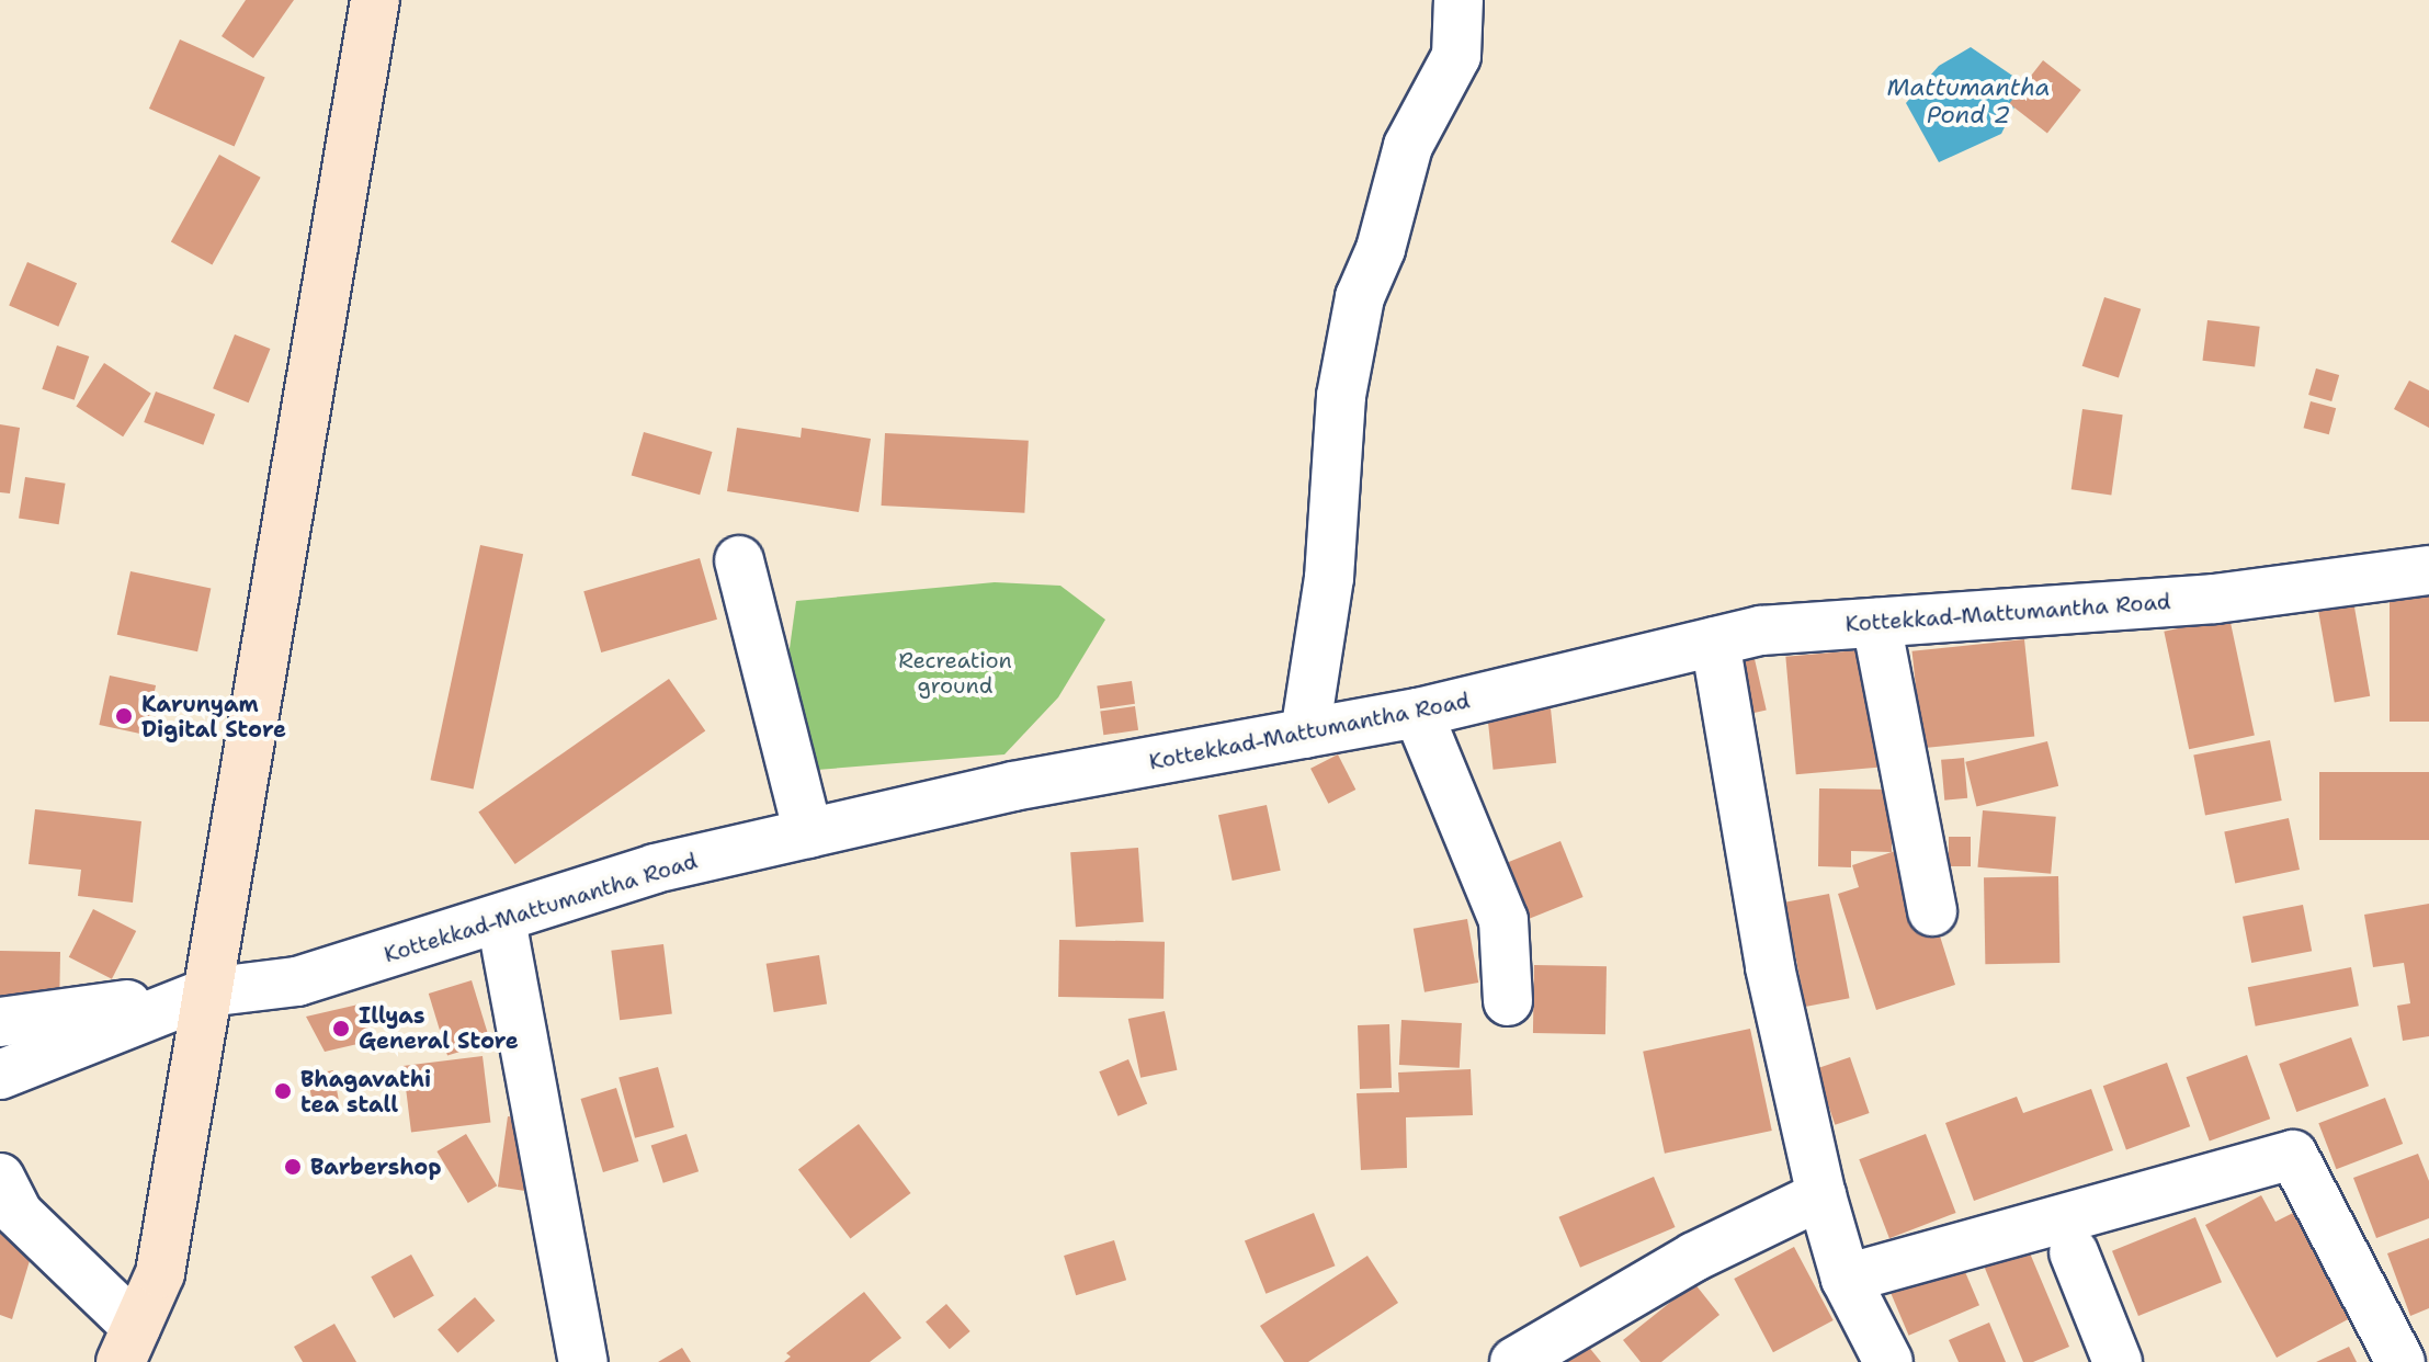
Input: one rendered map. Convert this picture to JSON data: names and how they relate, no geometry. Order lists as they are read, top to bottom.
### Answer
{
  "streets": {
    "street": ["Kottekkad-Mattumantha Road"]
  },
  "water": ["Mattumantha Pond 2"],
  "parks": ["Recreation ground"],
  "places": [
    "Karunyam Digital Store",
    "Illyas General Store",
    "Bhagavathi tea stall",
    "Barbershop"
  ]
}
